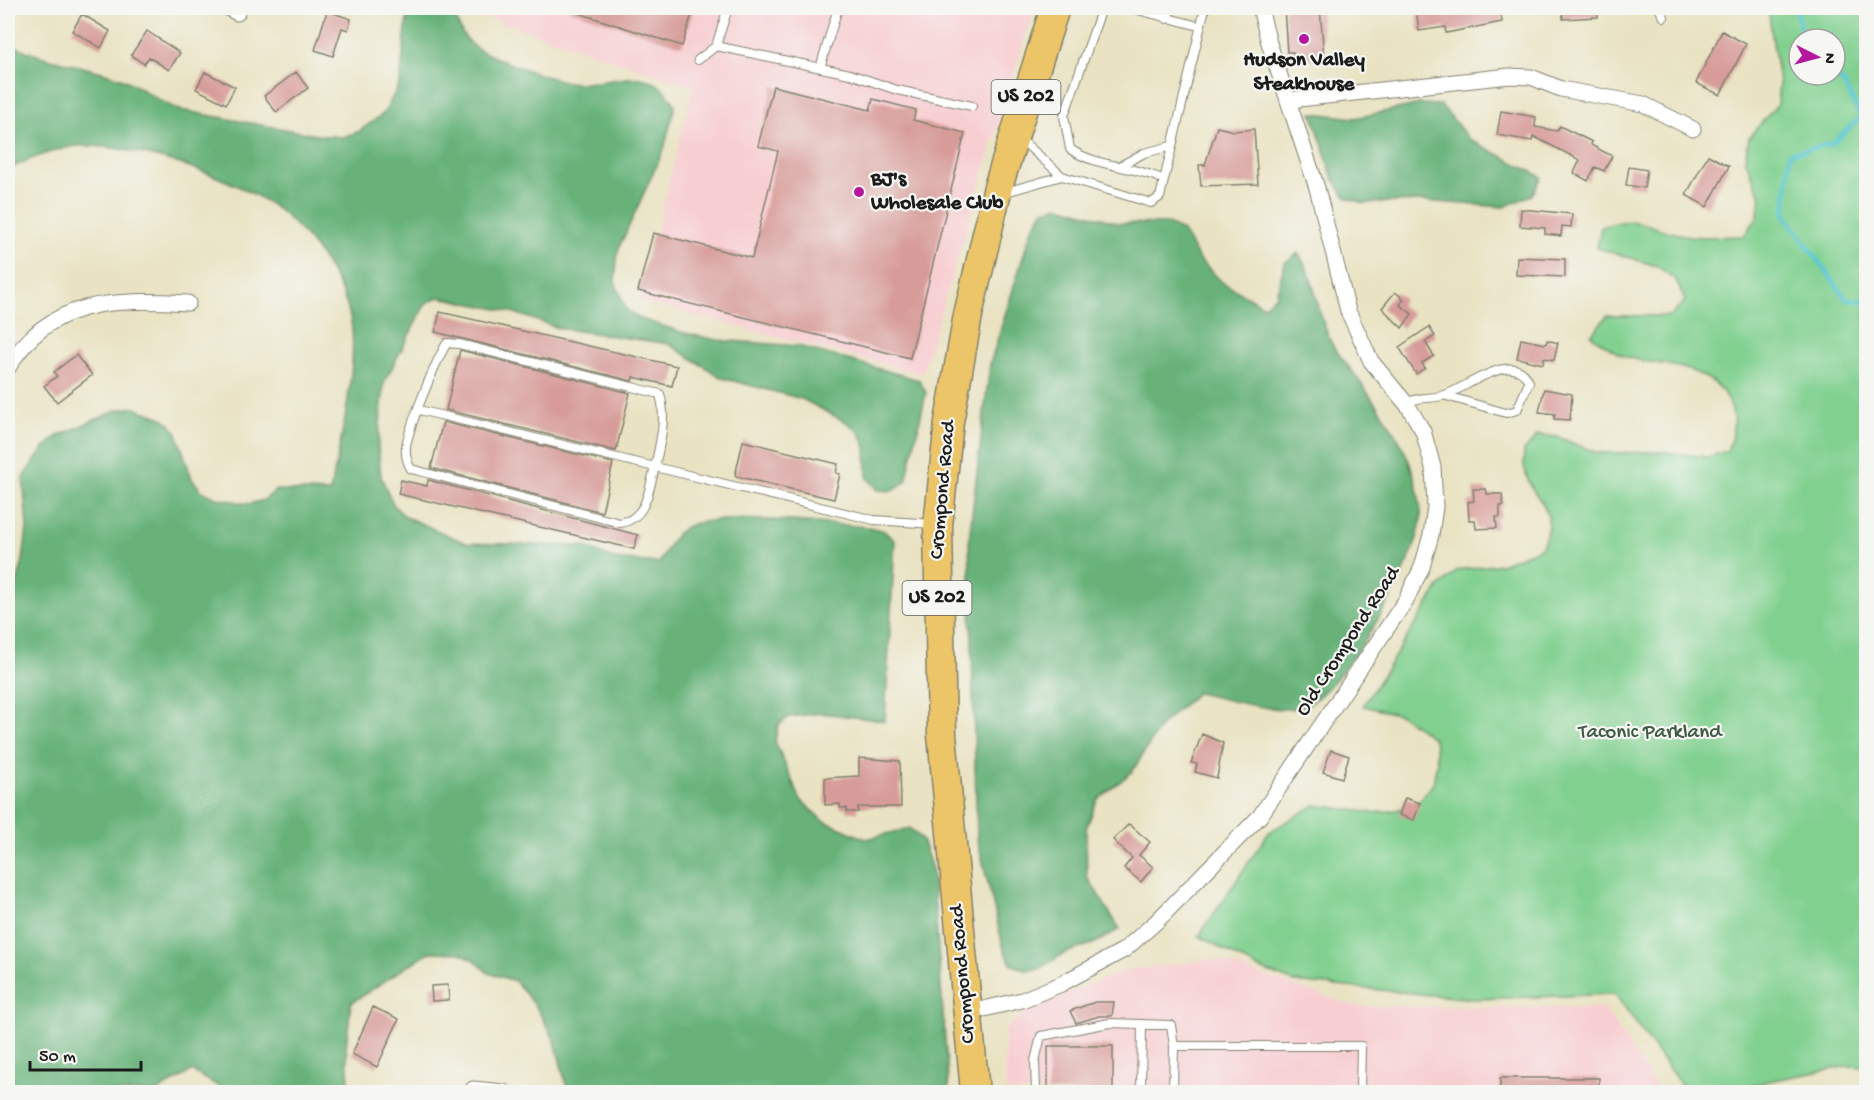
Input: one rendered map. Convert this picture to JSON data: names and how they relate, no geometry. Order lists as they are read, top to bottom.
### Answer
{
  "streets": {
    "highway": ["US 202", "Crompond Road"],
    "street": ["Old Crompond Road"]
  },
  "crossings": [
    ["Crompond Road", "Old Crompond Road"]
  ],
  "parks": ["Taconic Parkland"],
  "places": ["Hudson Valley Steakhouse", "BJ's Wholesale Club"],
  "scale_bar": "50 m",
  "north": "right"
}
